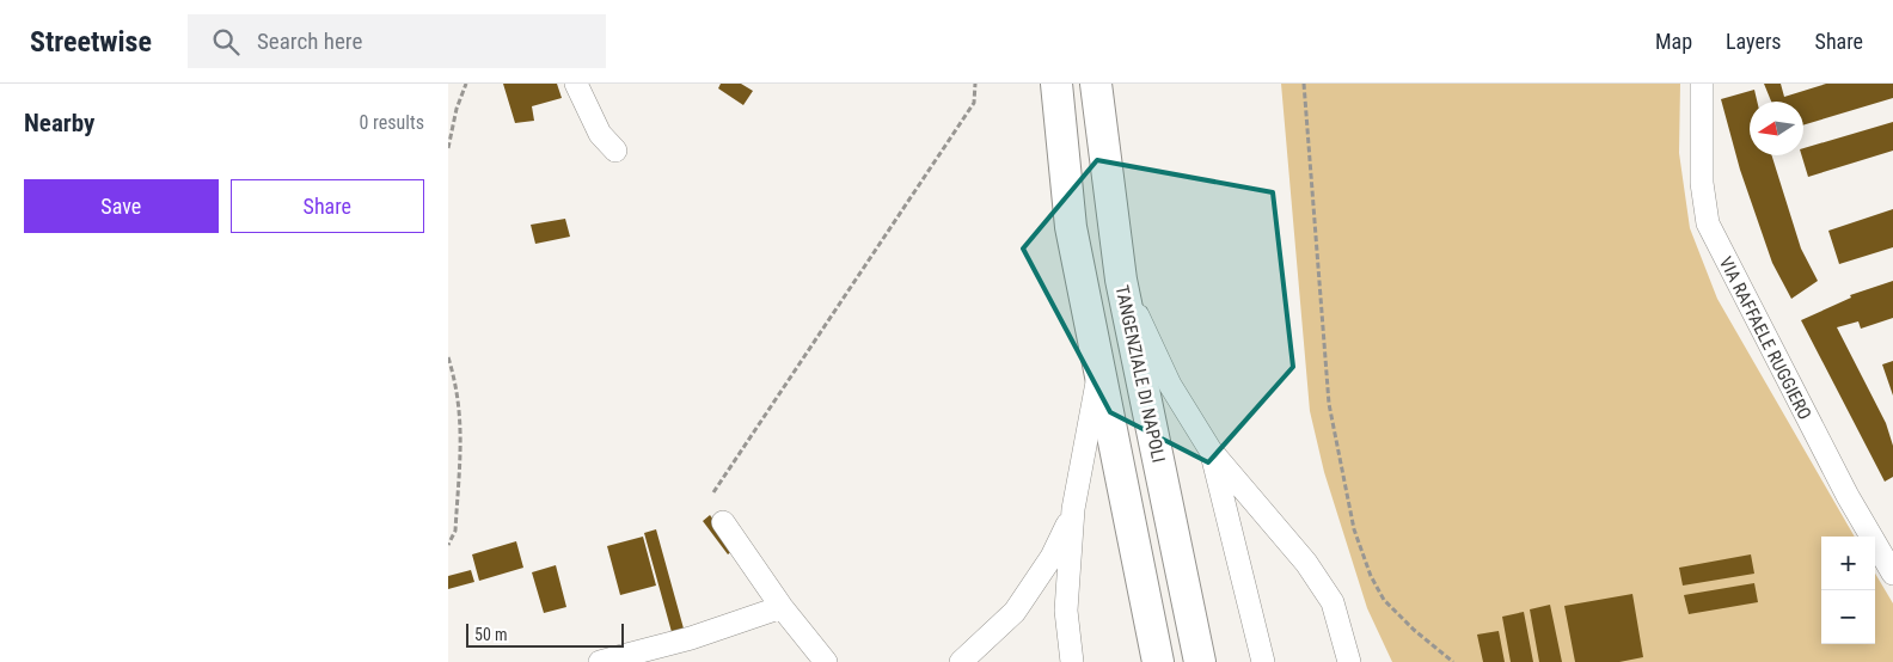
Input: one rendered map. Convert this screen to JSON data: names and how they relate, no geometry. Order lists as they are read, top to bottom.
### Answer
{
  "streets": {
    "highway": ["TANGENZIALE DI NAPOLI"],
    "street": ["VIA RAFFAELE RUGGIERO"]
  },
  "scale_bar": "50 m",
  "north": "left",
  "page": {
    "header": "Streetwise",
    "search": "Search here",
    "nav": ["Map", "Layers", "Share"],
    "heading": ["Nearby", "0 results"],
    "buttons": ["Save", "Share"],
    "map_buttons": ["+", "−"],
    "scale": "50 m"
  }
}
